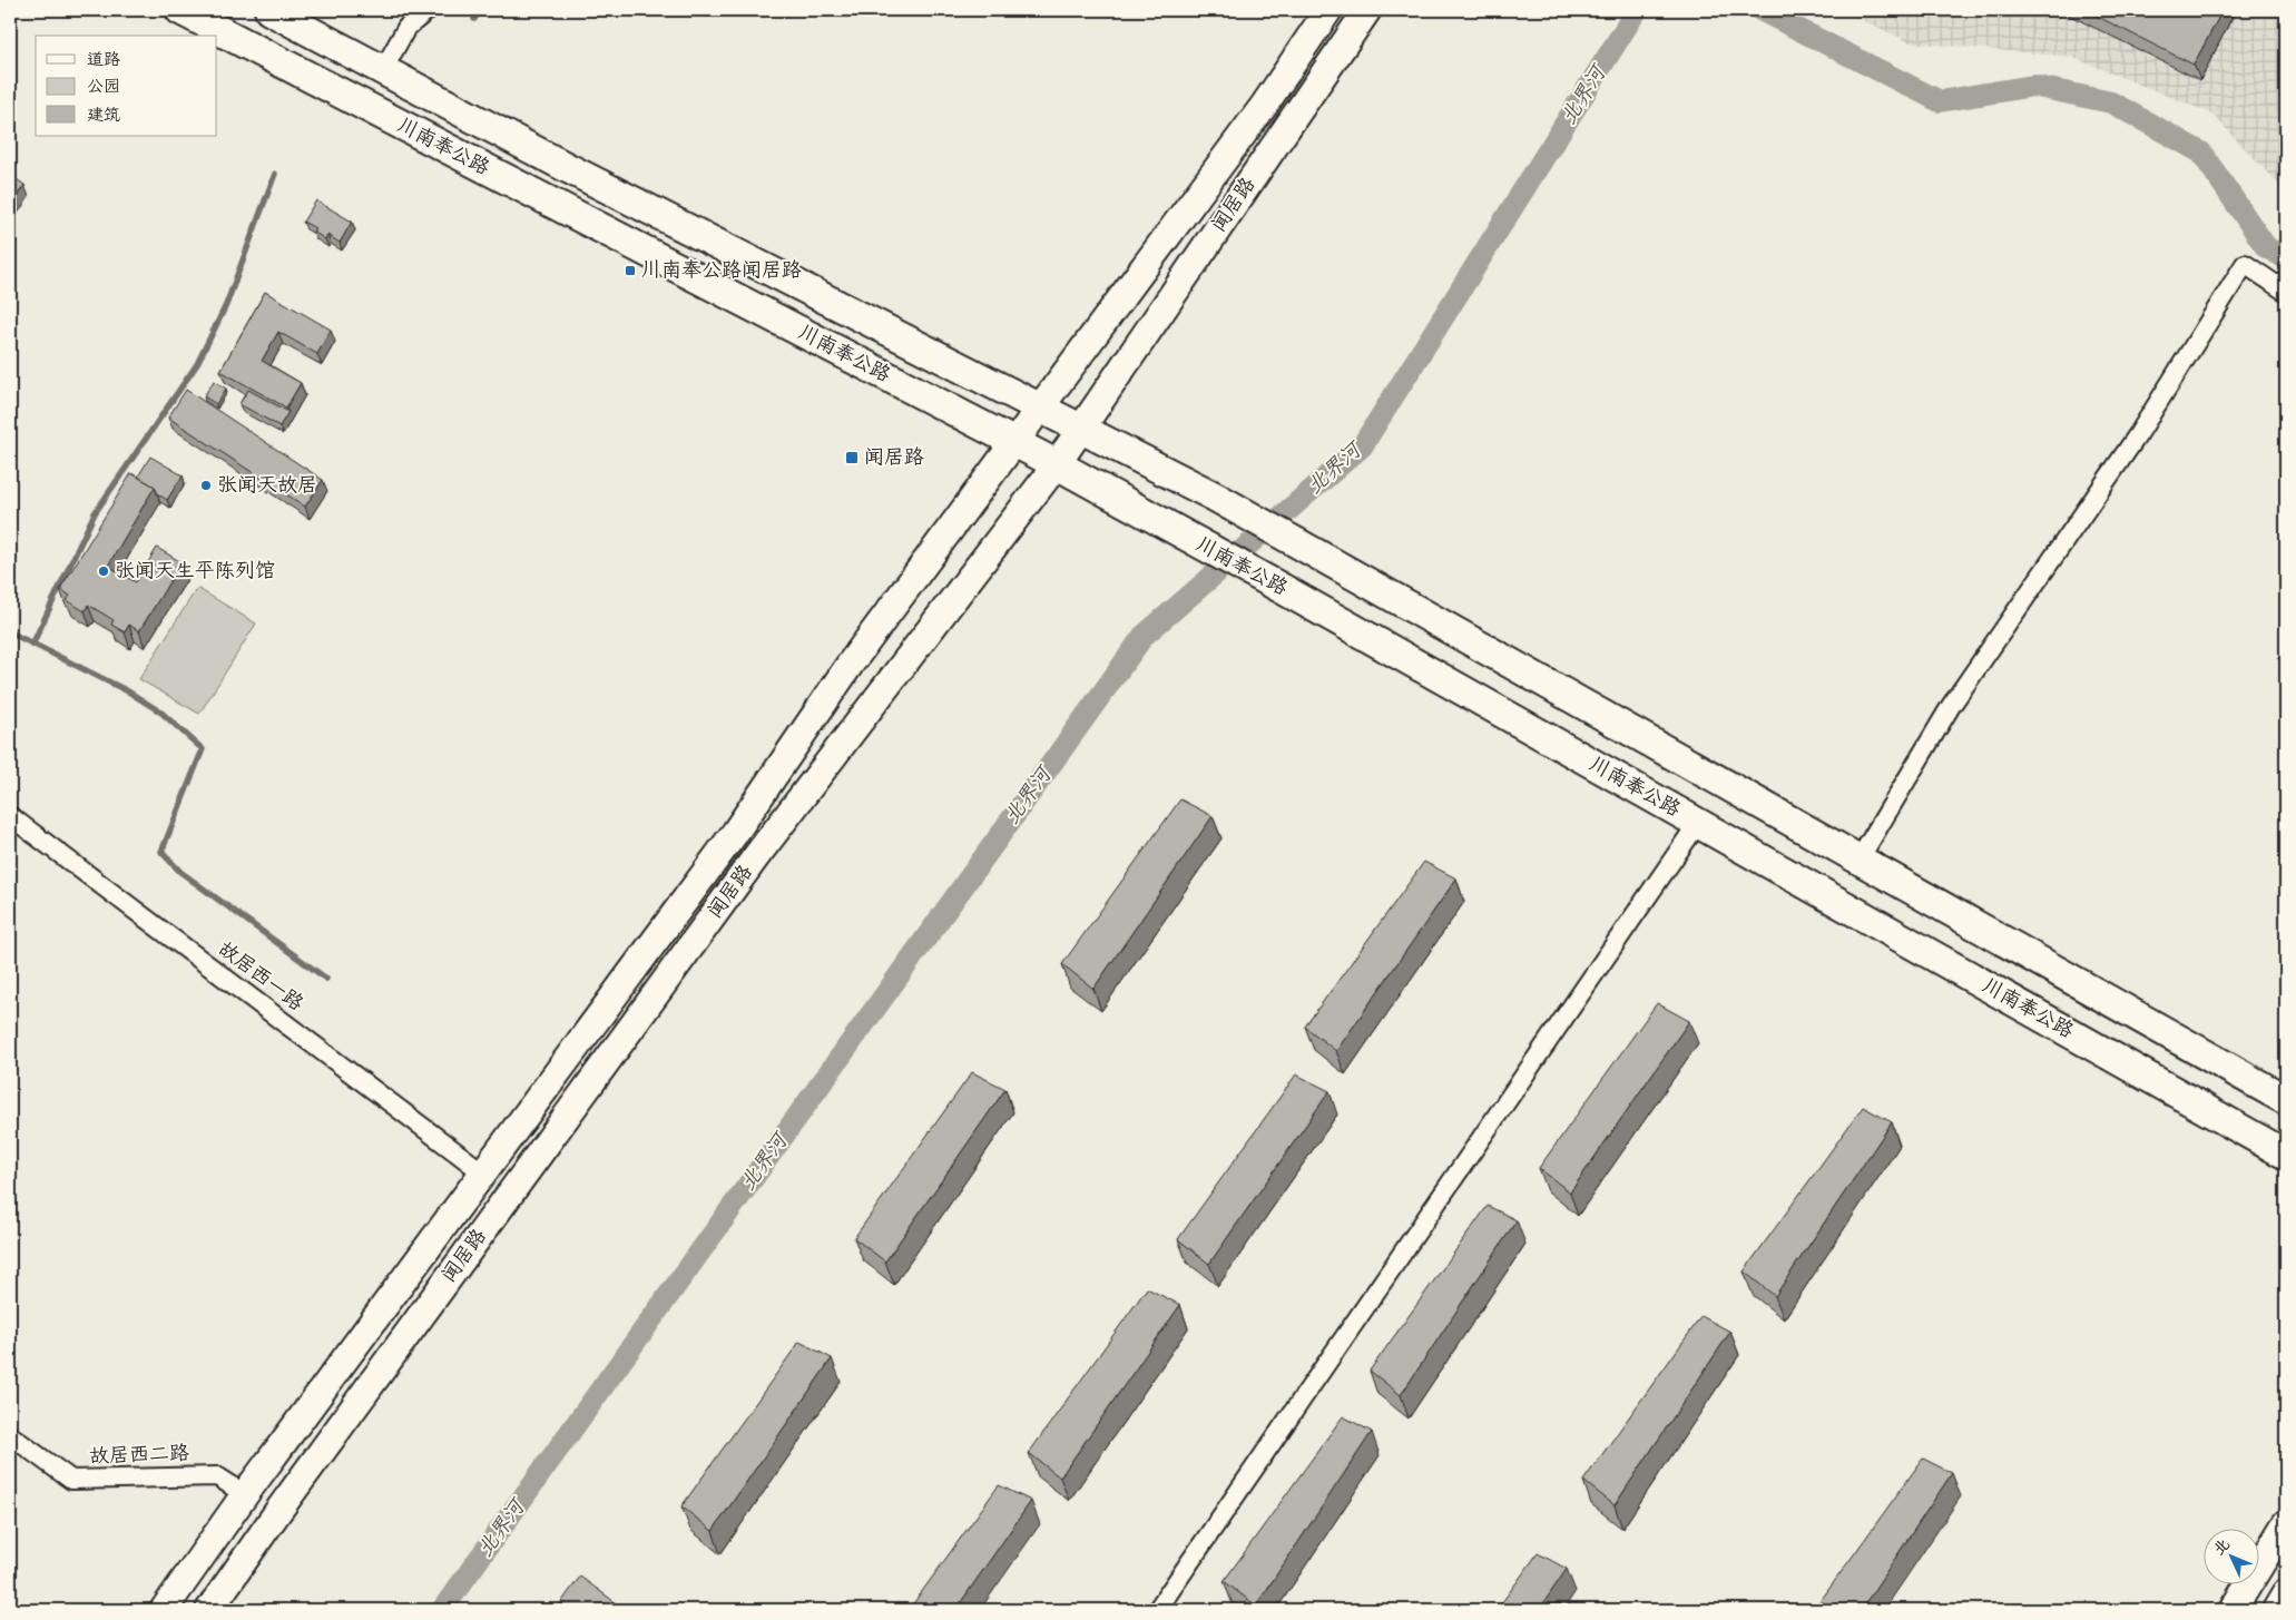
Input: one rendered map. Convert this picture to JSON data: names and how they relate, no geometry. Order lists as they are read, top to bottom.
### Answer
{
  "streets": {
    "main road": ["川南奉公路", "闻居路"],
    "street": ["故居西一路", "故居西二路"]
  },
  "crossings": [
    ["川南奉公路", "闻居路"]
  ],
  "water": ["北界河"],
  "places": {
    "transit": ["川南奉公路闻居路", "闻居路"],
    "other": ["张闻天故居", "张闻天生平陈列馆"]
  },
  "legend": ["道路", "公园", "建筑"],
  "north": "top left"
}
